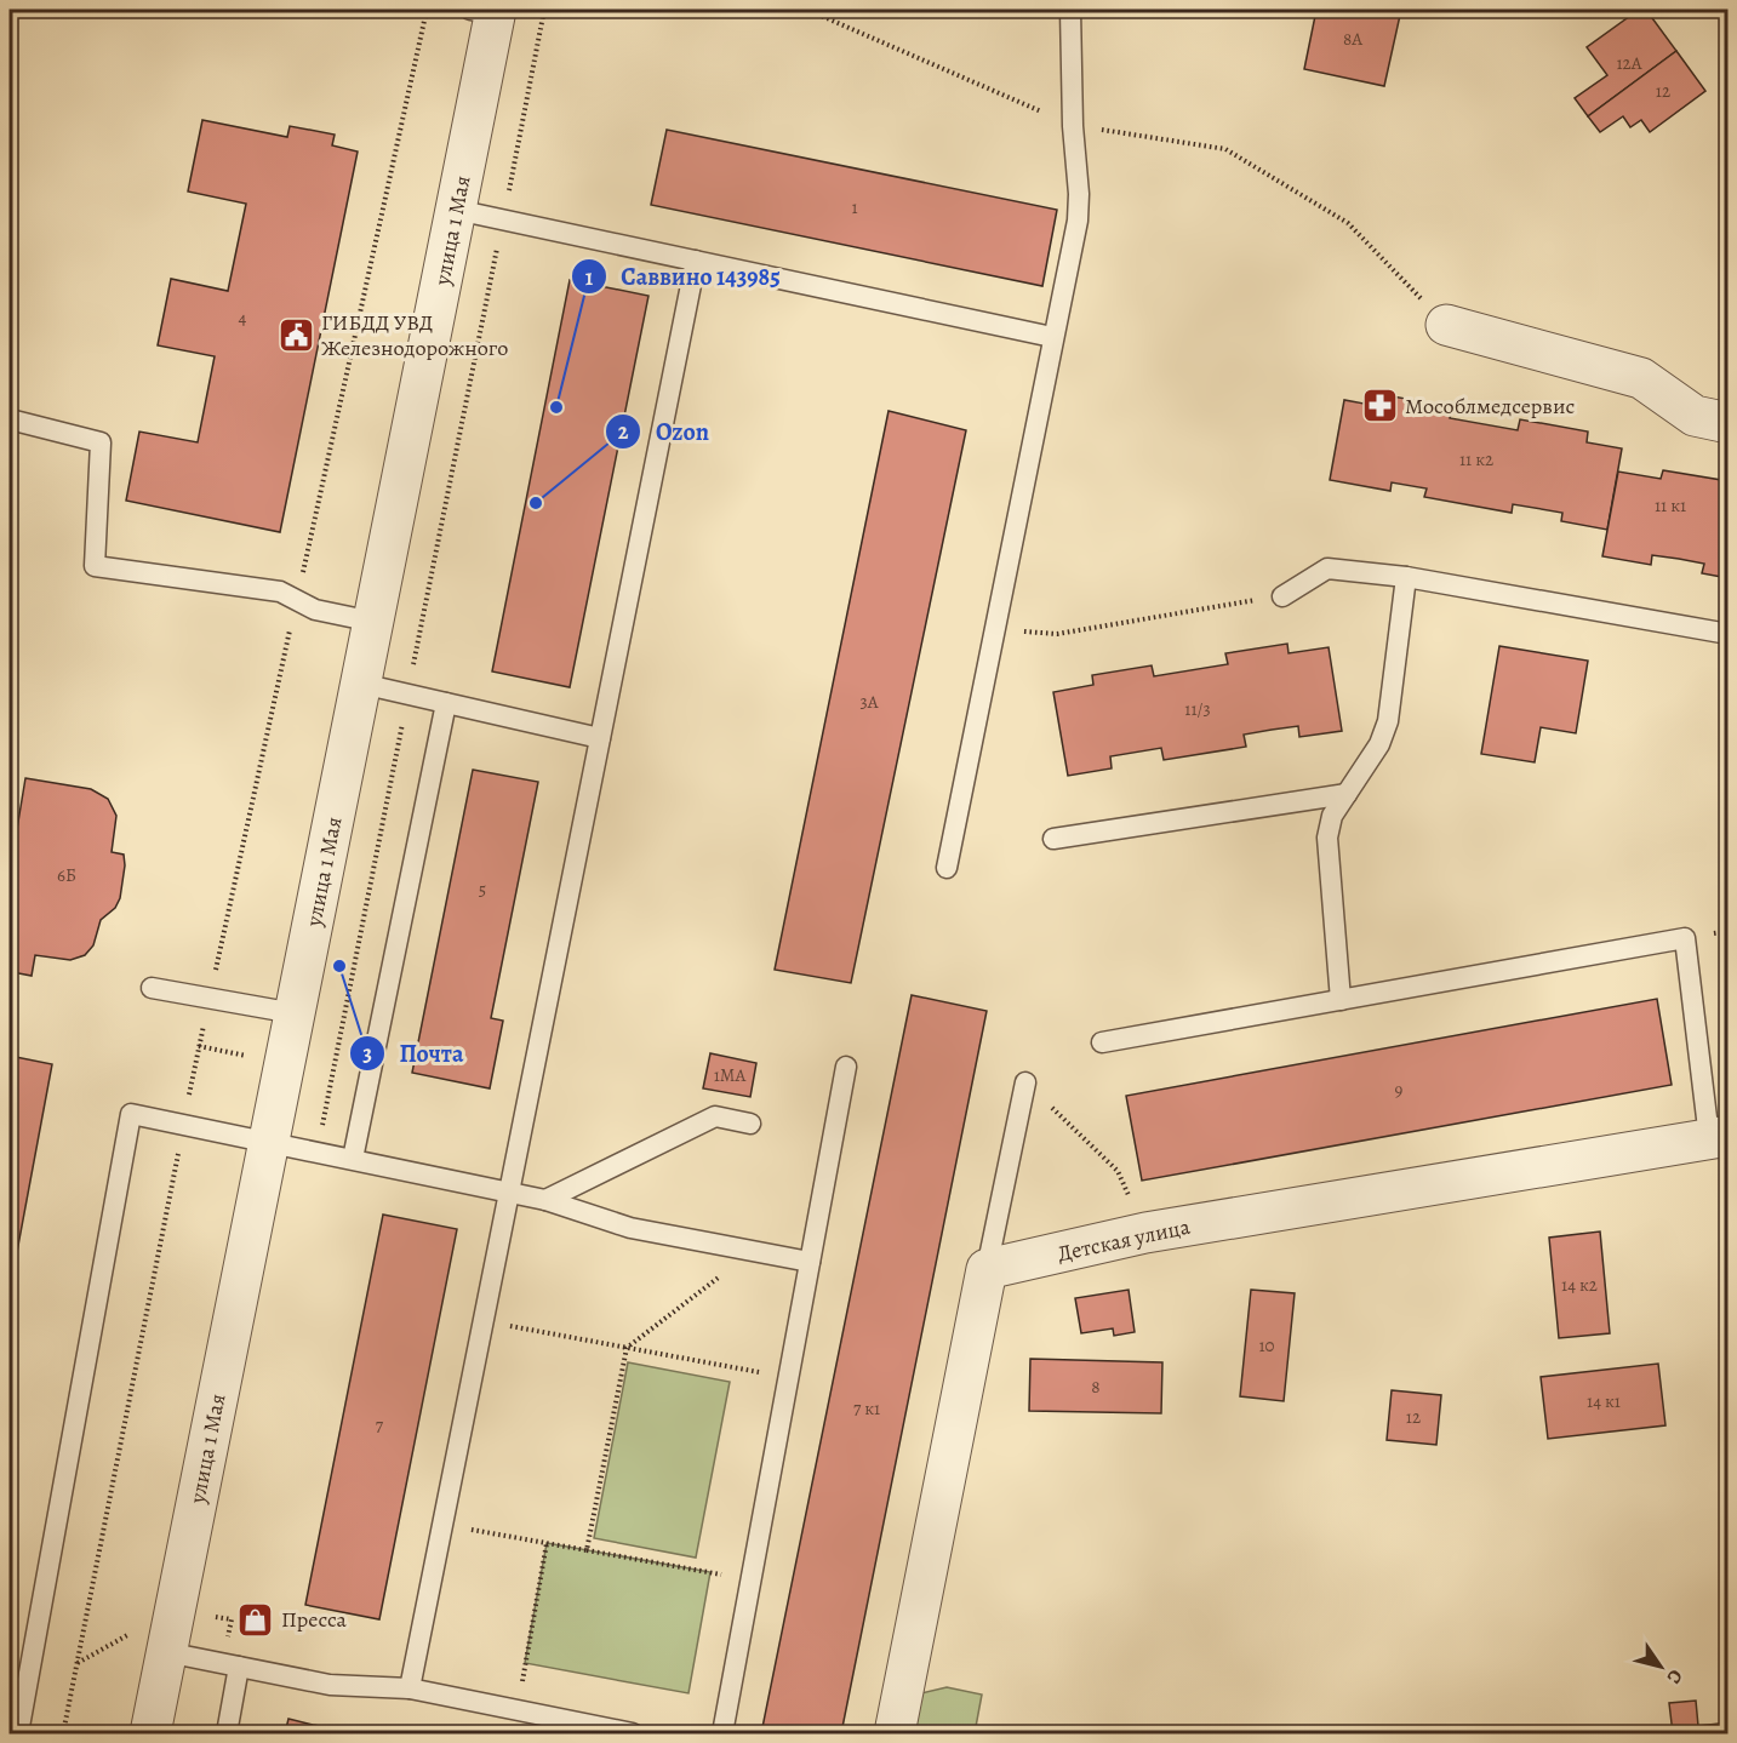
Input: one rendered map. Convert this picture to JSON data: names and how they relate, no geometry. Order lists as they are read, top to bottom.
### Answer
{
  "streets": {
    "street": ["улица 1 Мая", "Детская улица"]
  },
  "places": {
    "public building": ["ГИБДД УВД Железнодорожного"],
    "pharmacy": ["Мособлмедсервис"],
    "other": ["Саввино 143985", "Ozon", "Почта"],
    "shop": ["Пресса"]
  },
  "house_numbers": [
    "8А",
    "12А",
    "12",
    "1",
    "4",
    "11 к2",
    "11 к1",
    "3А",
    "11/3",
    "6Б",
    "5",
    "1МА",
    "9",
    "14 к2",
    "10",
    "8",
    "14 к1",
    "7 к1",
    "12",
    "7"
  ],
  "north": "bottom right"
}
